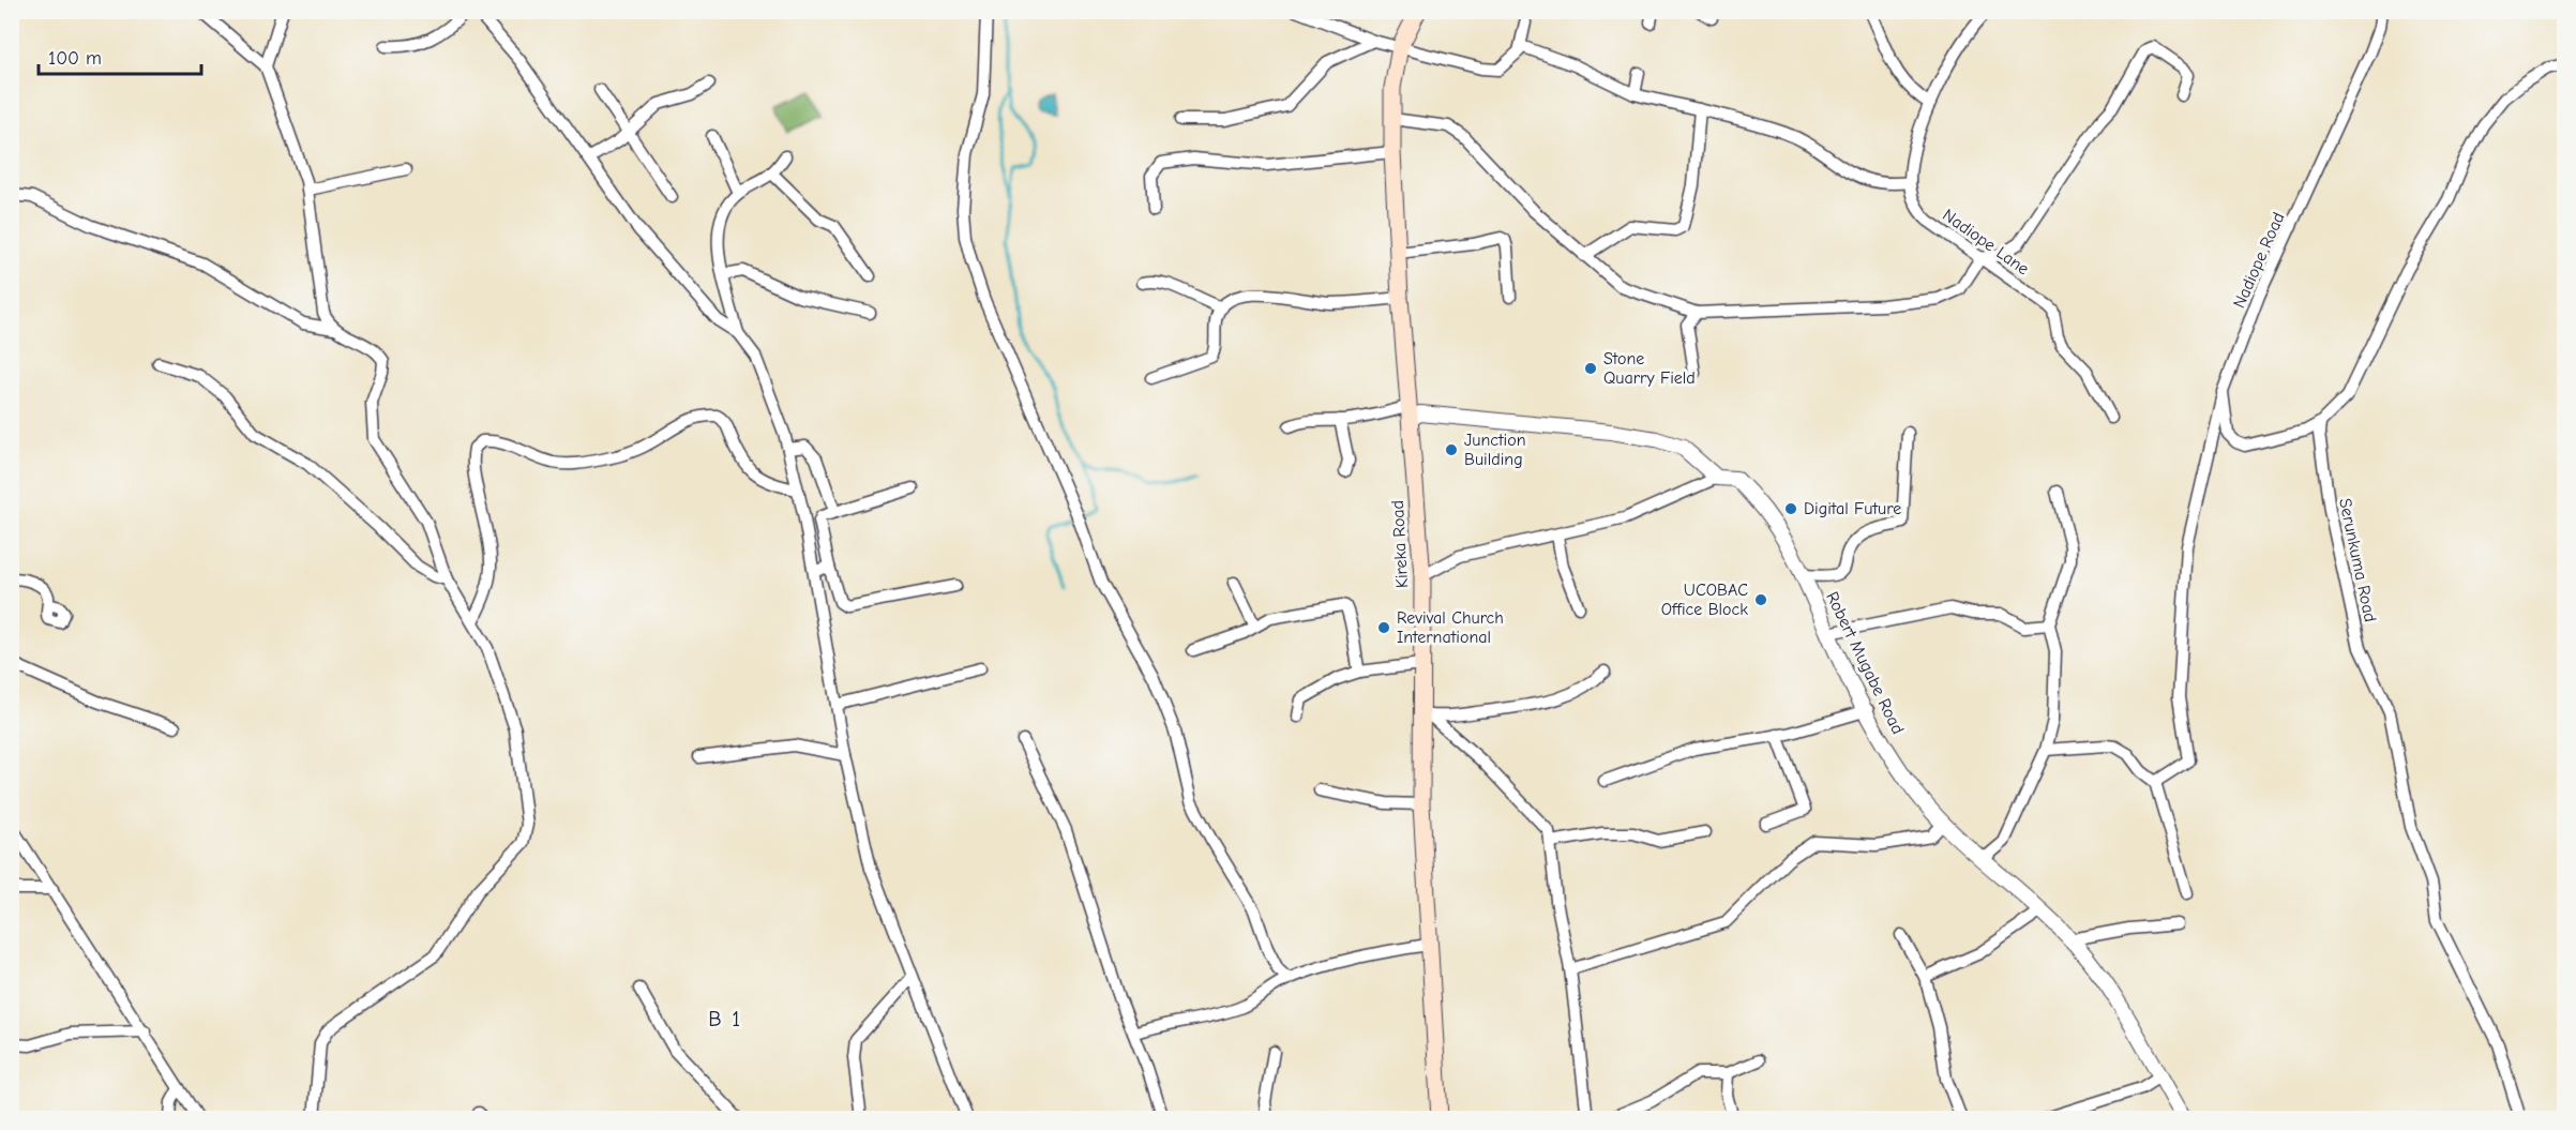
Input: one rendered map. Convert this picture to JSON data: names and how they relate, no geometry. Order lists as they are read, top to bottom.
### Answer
{
  "streets": {
    "main road": ["Kireka Road"],
    "street": [
      "Nadiope Lane",
      "Nadiope Road",
      "Serunkuma Road",
      "Robert Mugabe Road"
    ]
  },
  "crossings": [
    ["Nadiope Road", "Serunkuma Road"],
    ["Kireka Road", "Robert Mugabe Road"]
  ],
  "districts": ["B 1"],
  "places": [
    "Stone Quarry Field",
    "Junction Building",
    "Digital Future",
    "UCOBAC Office Block",
    "Revival Church International"
  ],
  "scale_bar": "100 m"
}
